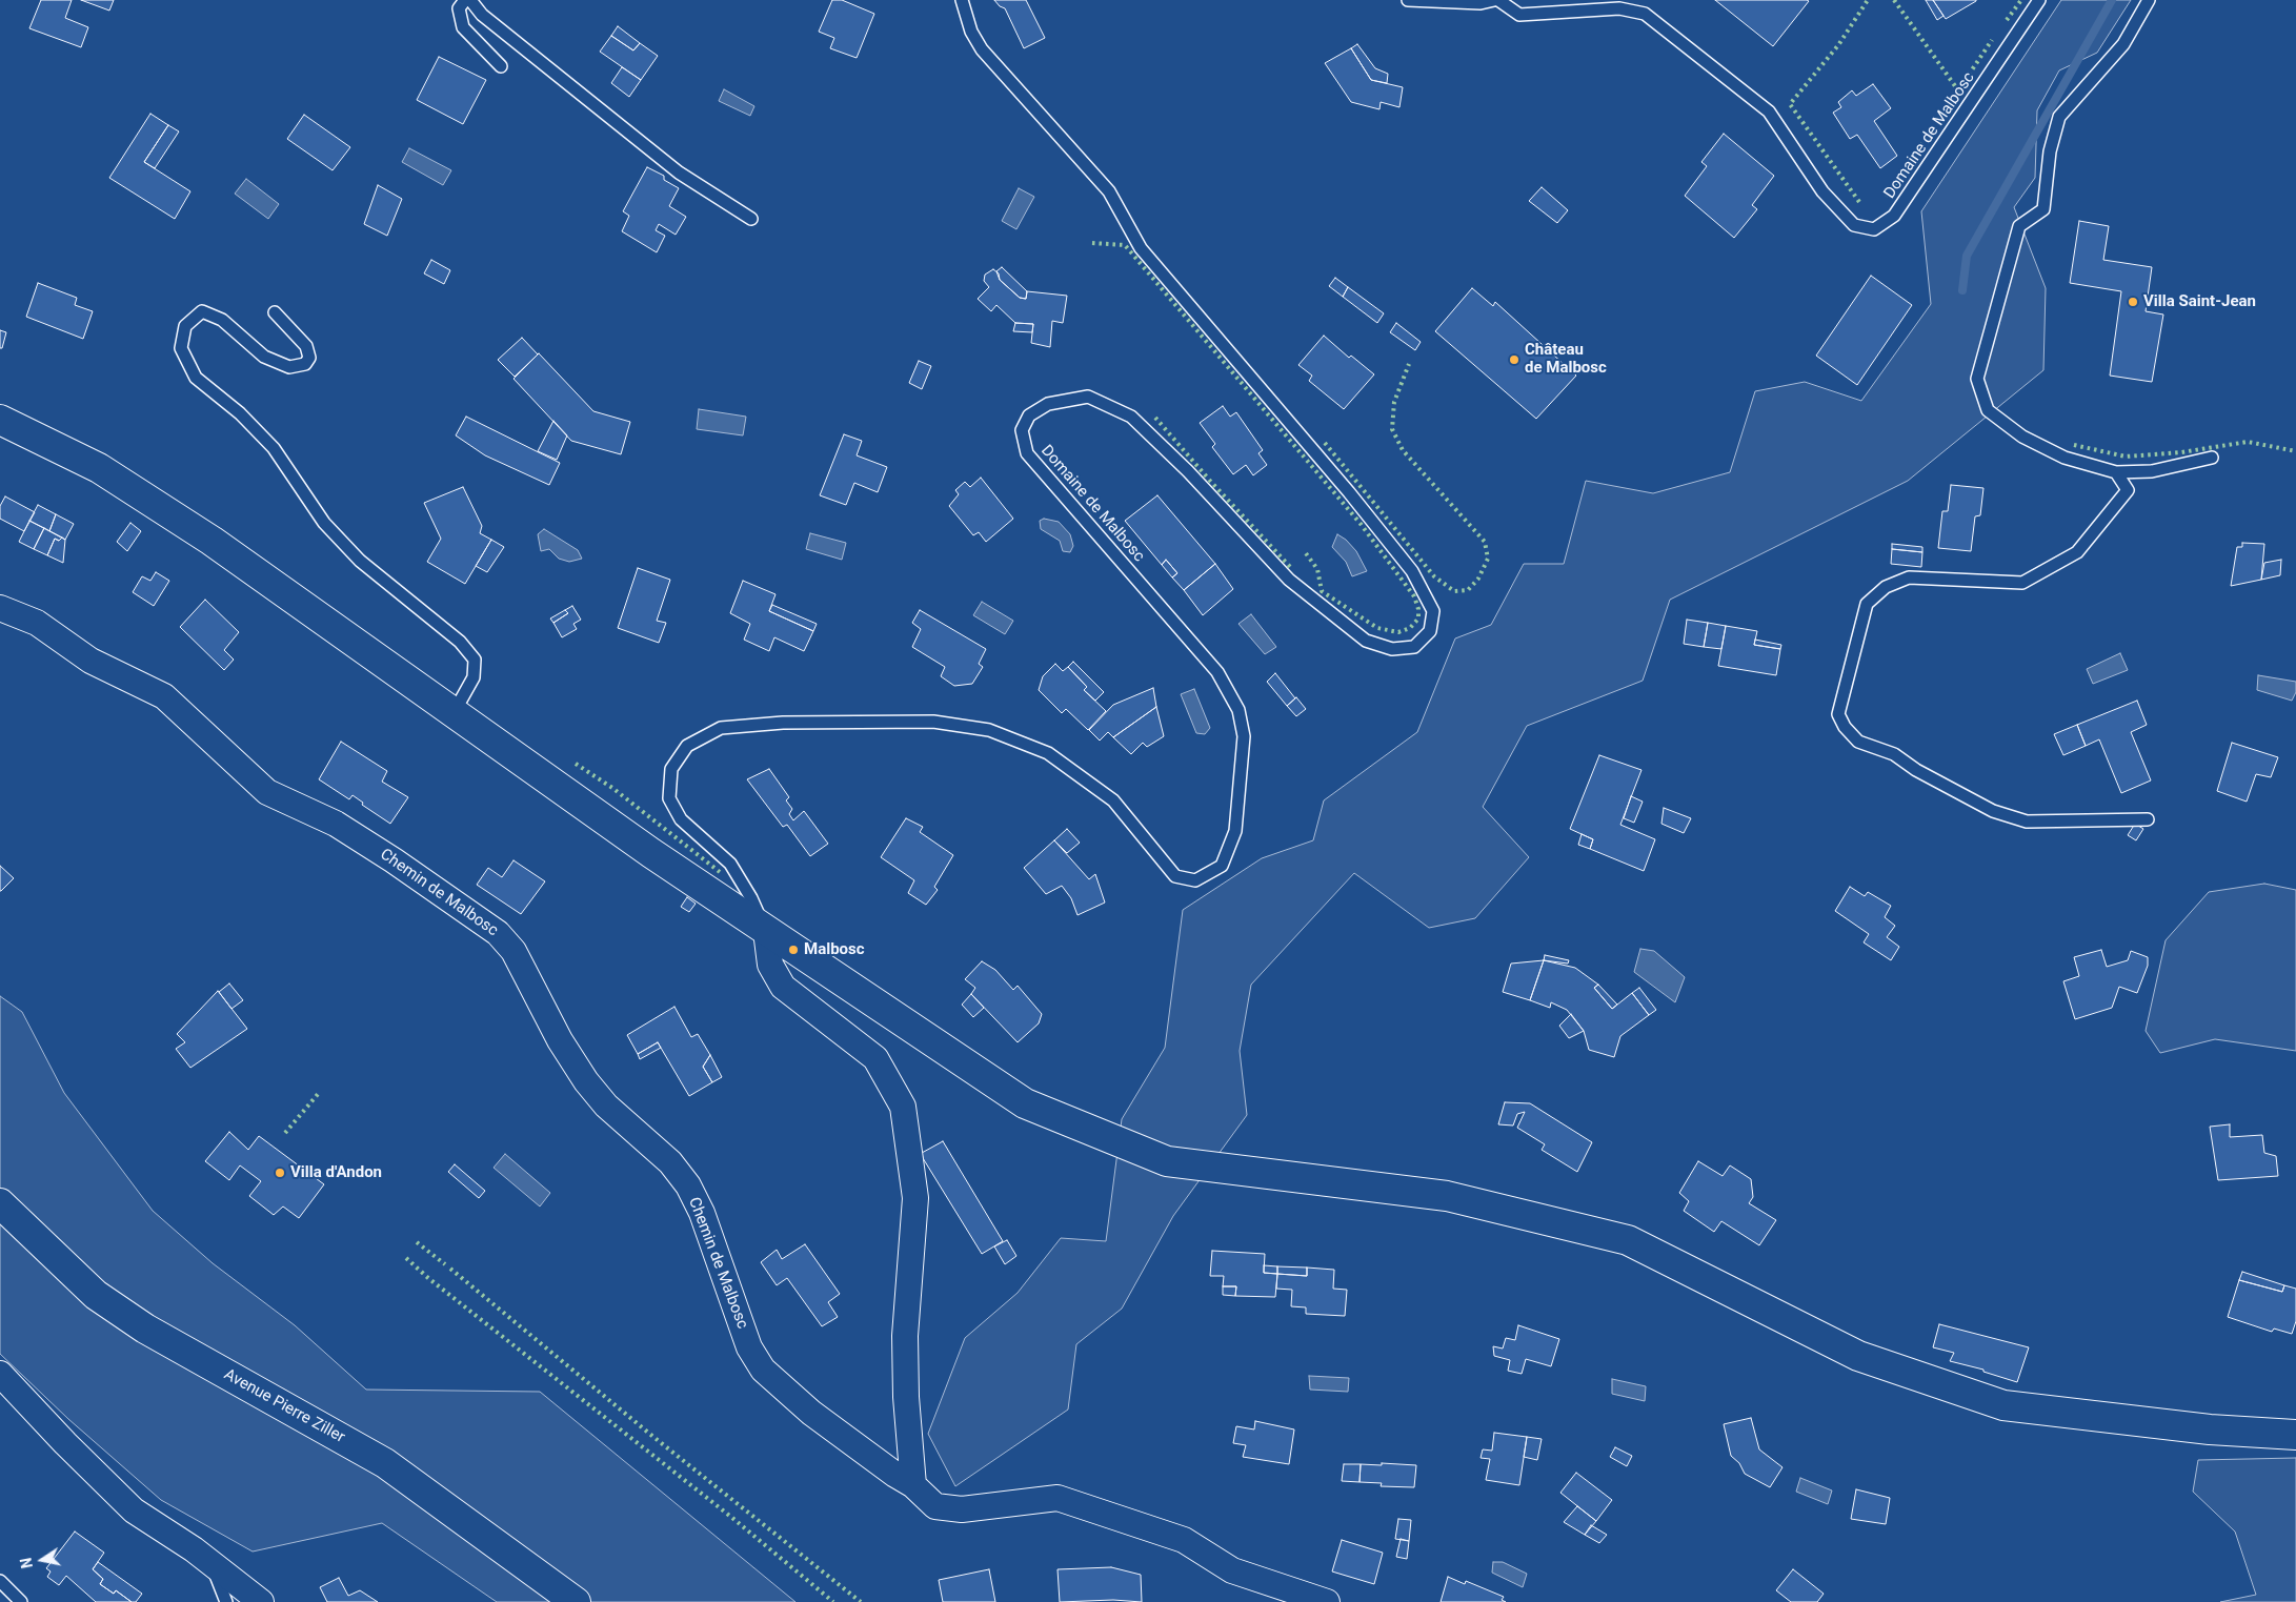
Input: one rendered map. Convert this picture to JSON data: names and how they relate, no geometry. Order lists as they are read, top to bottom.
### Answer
{
  "streets": {
    "main road": ["Avenue Pierre Ziller"],
    "street": ["Chemin de Malbosc"],
    "lane": ["Domaine de Malbosc"]
  },
  "places": [
    "Villa Saint-Jean",
    "Château de Malbosc",
    "Malbosc",
    "Villa d'Andon"
  ],
  "north": "left"
}
